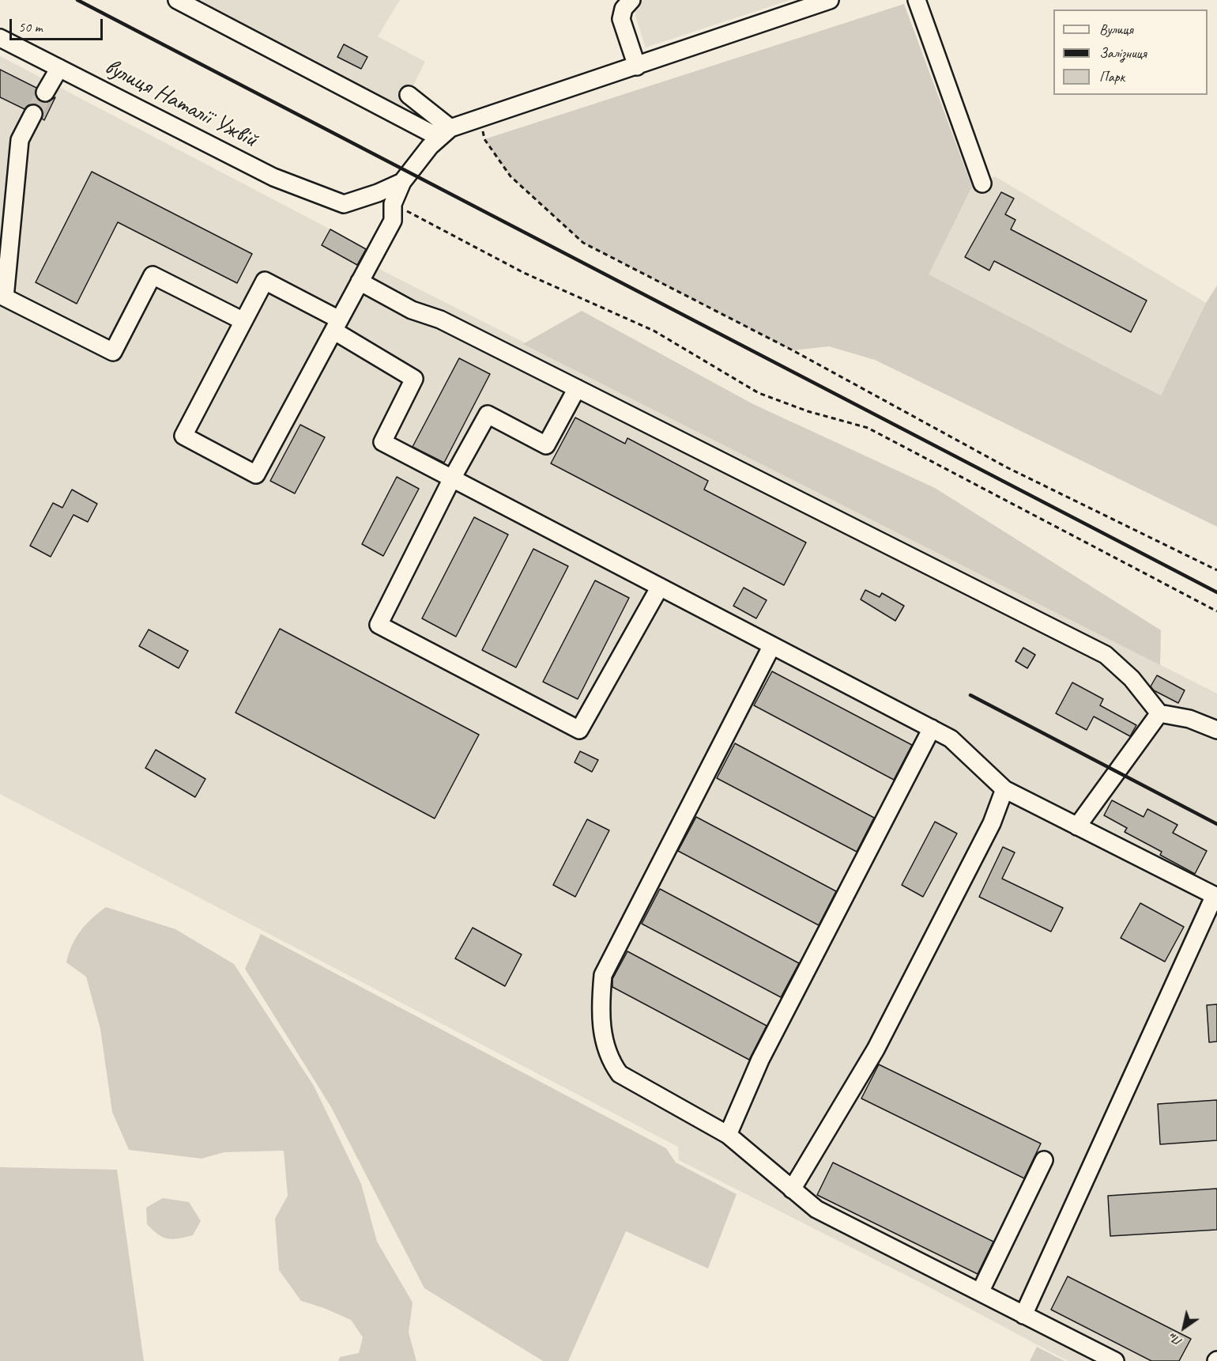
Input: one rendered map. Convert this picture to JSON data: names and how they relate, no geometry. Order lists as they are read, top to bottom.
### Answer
{
  "streets": {
    "street": ["вулиця Наталії Ужвій"]
  },
  "legend": ["Вулиця", "Залізниця", "Парк"],
  "scale_bar": "50 m",
  "north": "bottom left"
}
